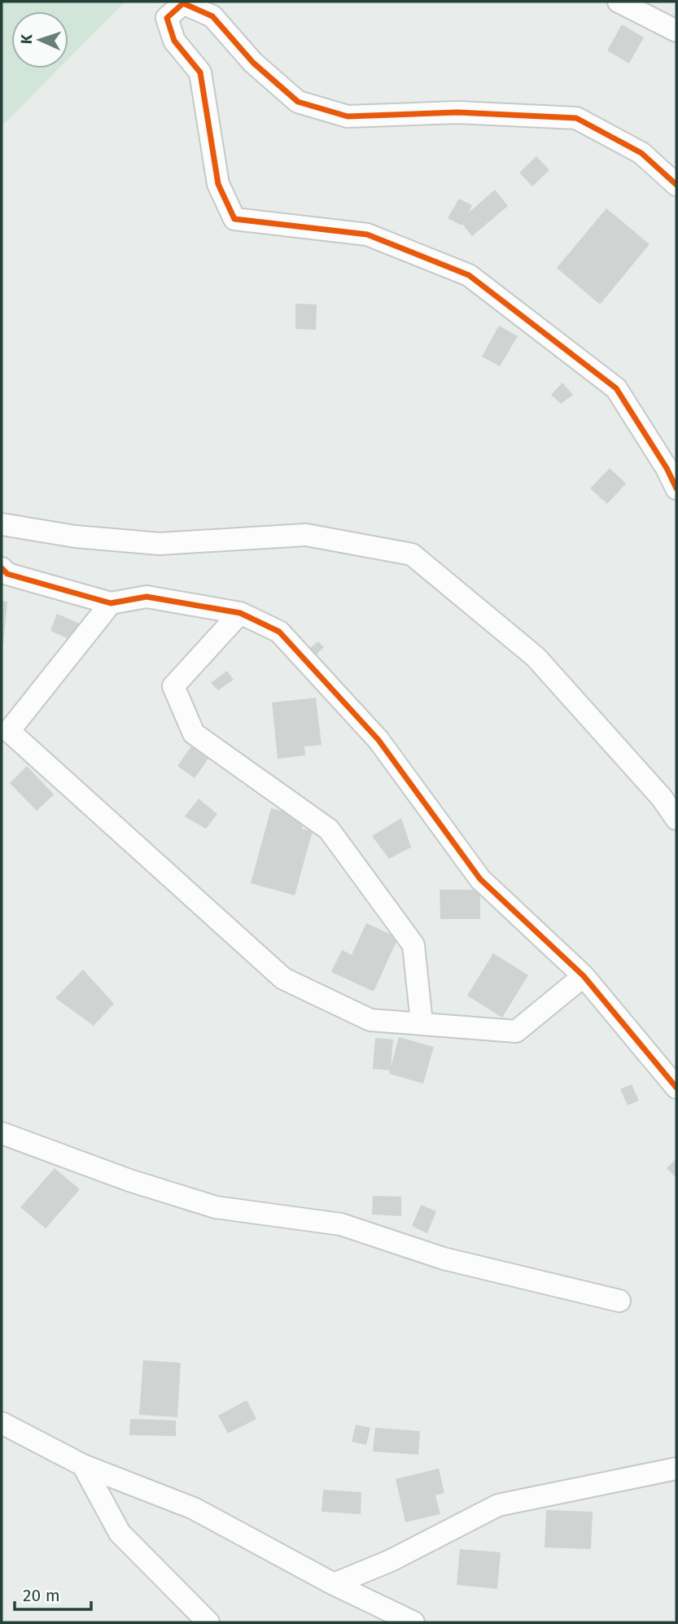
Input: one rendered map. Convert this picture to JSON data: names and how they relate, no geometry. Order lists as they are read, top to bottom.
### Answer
{
  "scale_bar": "20 m",
  "north": "left"
}
